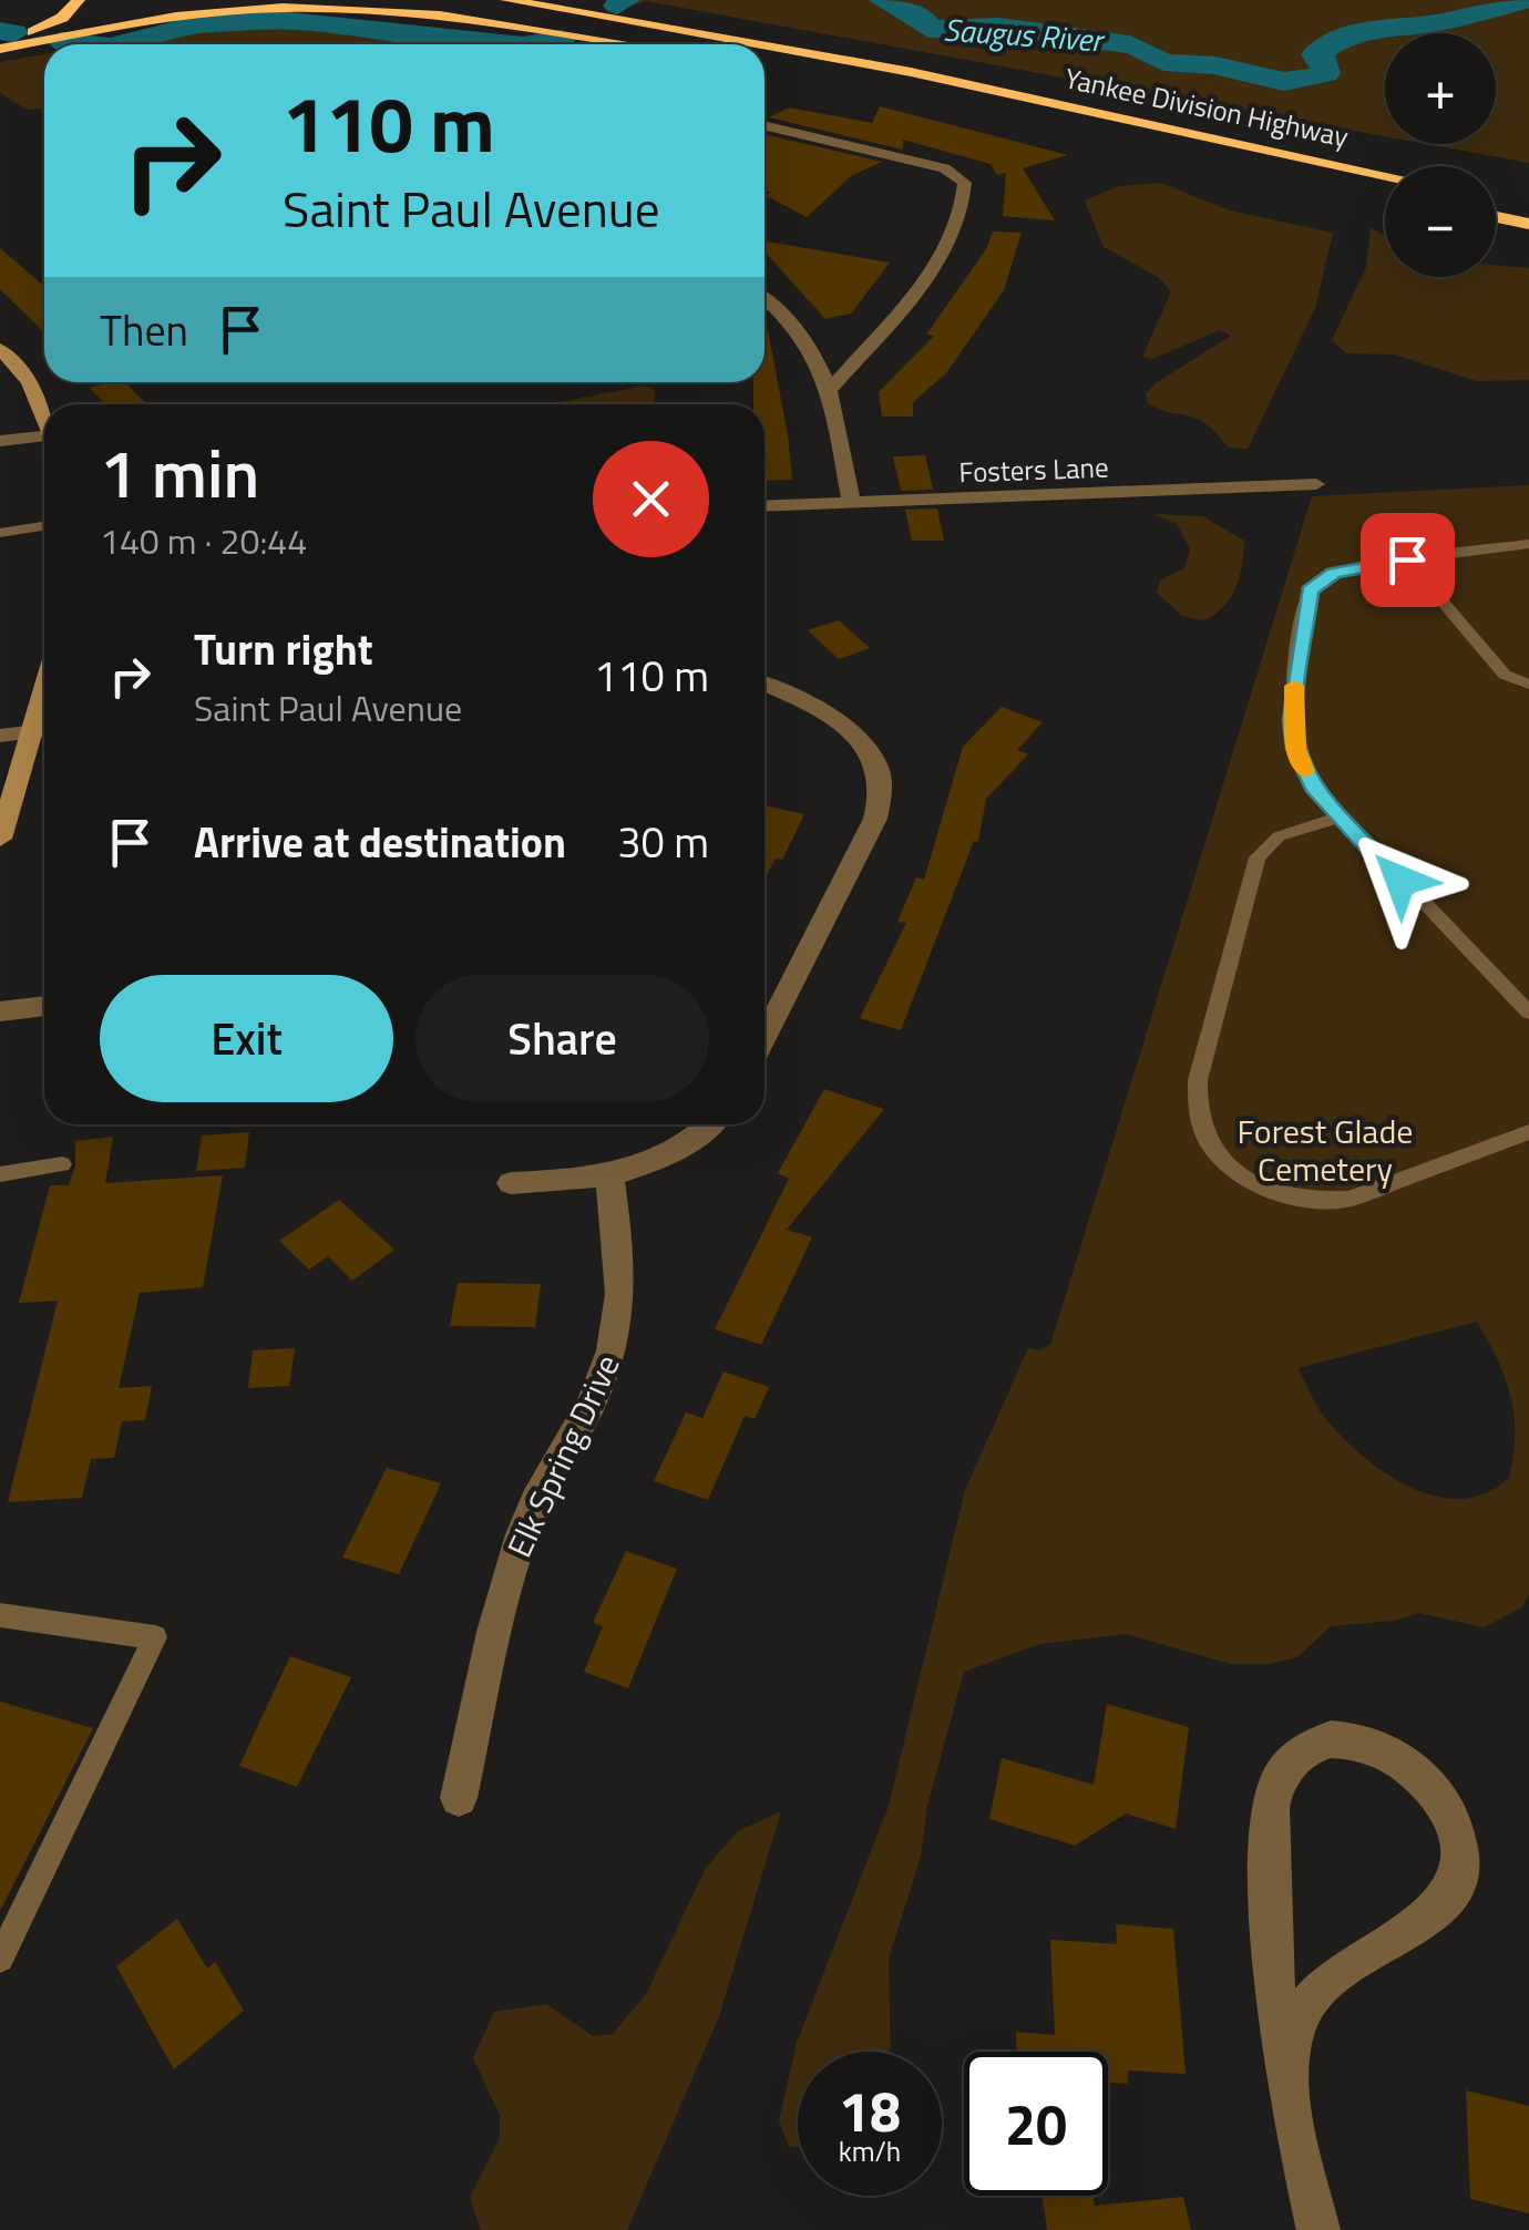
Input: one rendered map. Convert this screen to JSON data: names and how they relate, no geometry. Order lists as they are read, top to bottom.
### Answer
{
  "streets": {
    "highway": ["Yankee Division Highway"],
    "street": ["Fosters Lane", "Elk Spring Drive"]
  },
  "water": ["Saugus River"],
  "parks": ["Forest Glade Cemetery"],
  "page": {
    "map_buttons": ["+", "−"],
    "turn": ["110 m", "Saint Paul Avenue"],
    "then": "Then",
    "heading": ["1 min", "140 m · 20:44"],
    "list": [
      {
        "name": "Turn right",
        "note": "Saint Paul Avenue",
        "value": "110 m"
      },
      {
        "name": "Arrive at destination",
        "value": "30 m"
      }
    ],
    "buttons": ["Exit", "Share"],
    "speed": "18 km/h",
    "limit": "20"
  }
}
